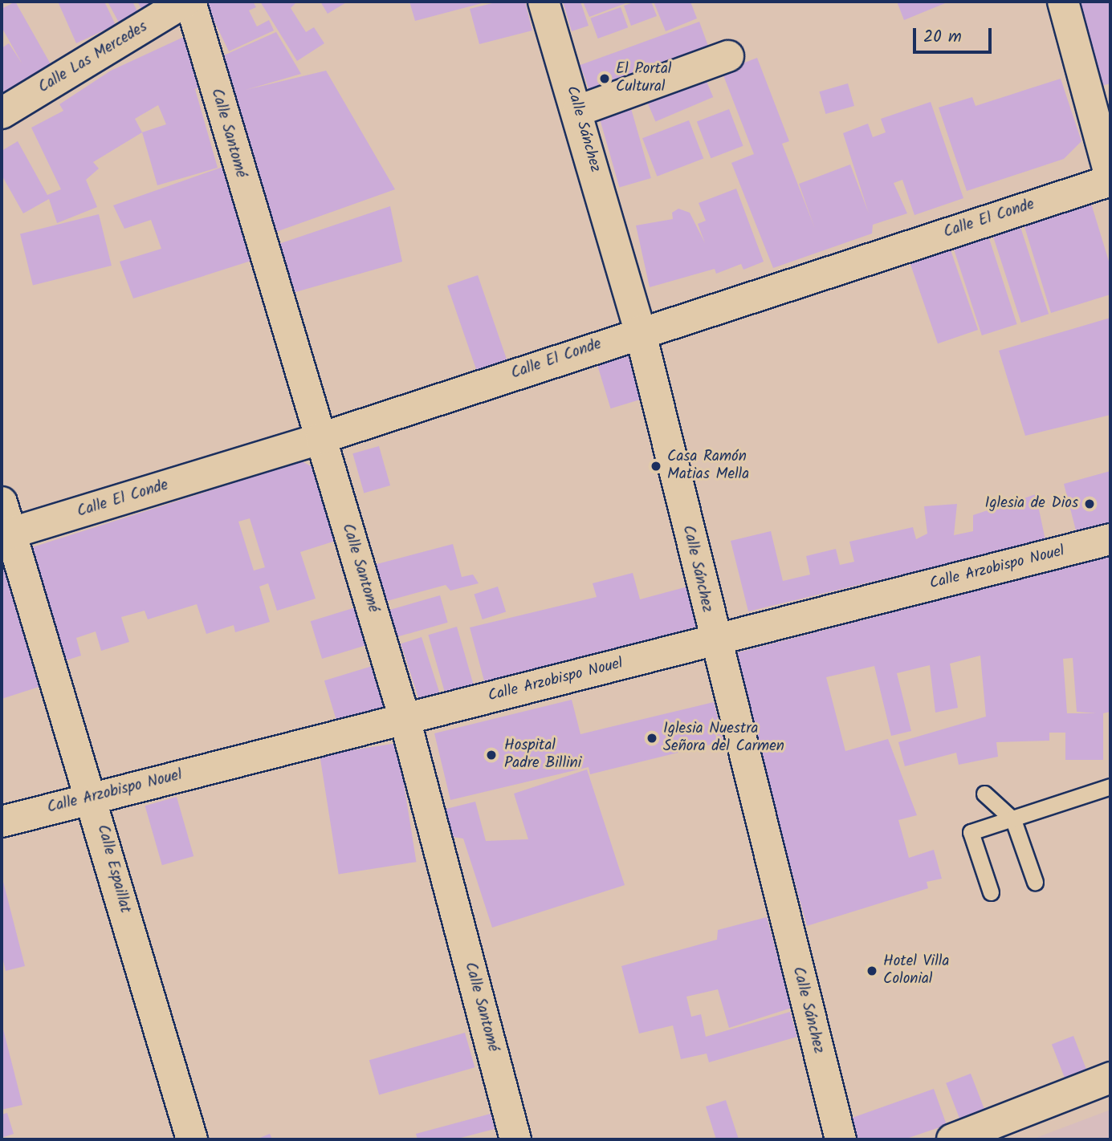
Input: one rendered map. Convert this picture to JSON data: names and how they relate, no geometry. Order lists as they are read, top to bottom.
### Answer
{
  "streets": {
    "street": [
      "Calle Las Mercedes",
      "Calle Sánchez",
      "Calle Santomé",
      "Calle El Conde",
      "Calle Arzobispo Nouel",
      "Calle Espaillat"
    ]
  },
  "crossings": [
    ["Calle Sánchez", "Calle El Conde"],
    ["Calle Sánchez", "Calle Arzobispo Nouel"],
    ["Calle Santomé", "Calle El Conde"],
    ["Calle Santomé", "Calle Arzobispo Nouel"],
    ["Calle El Conde", "Calle Espaillat"],
    ["Calle Arzobispo Nouel", "Calle Espaillat"]
  ],
  "places": [
    "El Portal Cultural",
    "Casa Ramón Matias Mella",
    "Iglesia de Dios",
    "Iglesia Nuestra Señora del Carmen",
    "Hospital Padre Billini",
    "Hotel Villa Colonial"
  ],
  "scale_bar": "20 m"
}
